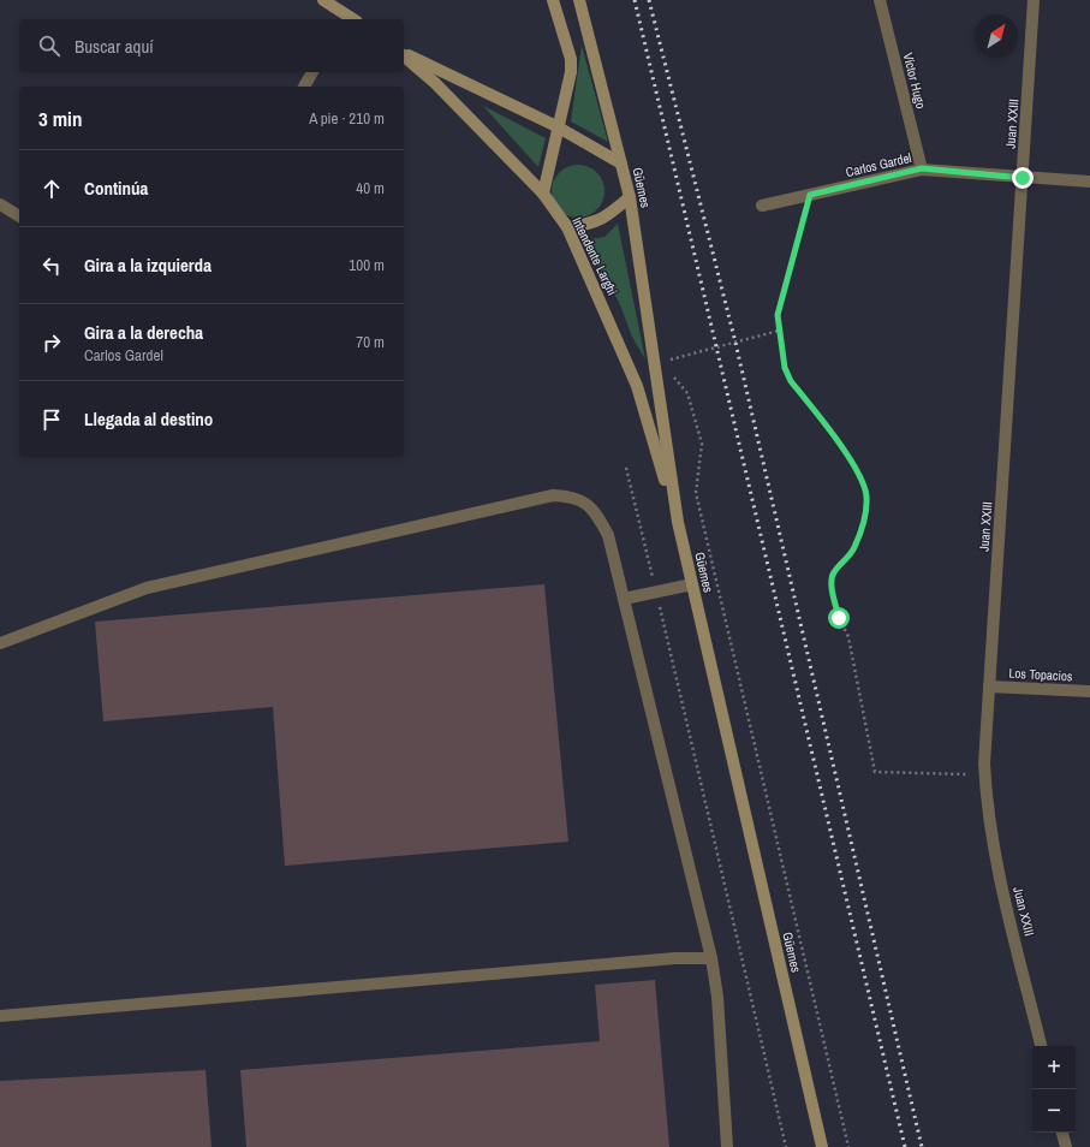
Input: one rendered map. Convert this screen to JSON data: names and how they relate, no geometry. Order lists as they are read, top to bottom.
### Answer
{
  "streets": {
    "main road": ["Güemes", "Intendente Larghi"],
    "street": [
      "Víctor Hugo",
      "Juan XXIII",
      "Carlos Gardel",
      "Los Topacios"
    ]
  },
  "crossings": [
    ["Víctor Hugo", "Carlos Gardel"],
    ["Juan XXIII", "Carlos Gardel"],
    ["Juan XXIII", "Los Topacios"],
    ["Güemes", "Intendente Larghi"]
  ],
  "north": "top right",
  "page": {
    "search": "Buscar aquí",
    "heading": ["3 min", "A pie · 210 m"],
    "list": [
      ["Continúa", "40 m"],
      ["Gira a la izquierda", "100 m"],
      ["Gira a la derecha", "Carlos Gardel", "70 m"],
      "Llegada al destino"
    ],
    "map_buttons": ["+", "−"]
  }
}
